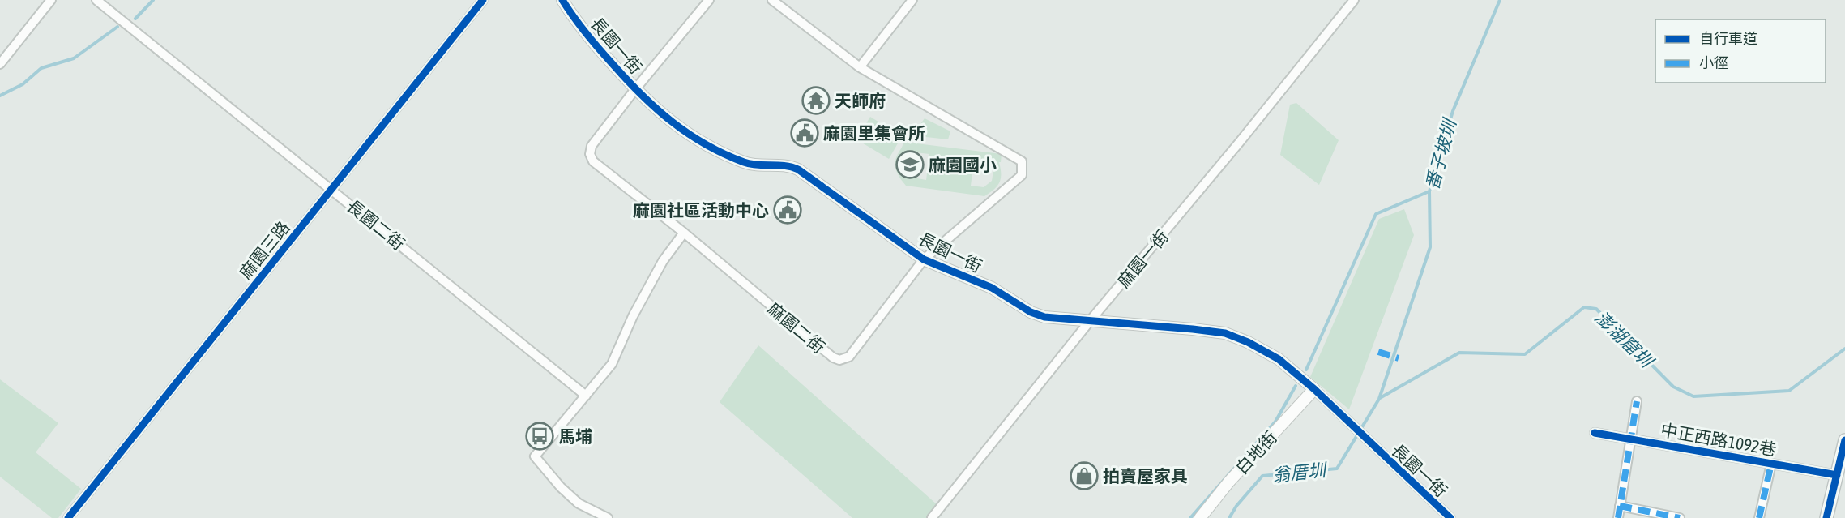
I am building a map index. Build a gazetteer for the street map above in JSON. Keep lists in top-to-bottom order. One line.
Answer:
{"streets":{"street":["長園一街","長園二街","麻園三路","麻園一街","麻園二街","中正西路1092巷","白地街"]},"crossings":[["長園一街","麻園一街"],["長園一街","麻園二街"],["長園一街","白地街"],["長園二街","麻園三路"]],"water":["番子坡圳","澎湖窟圳","翁厝圳"],"places":{"temple":["天師府"],"public building":["麻園里集會所","麻園社區活動中心"],"school or university":["麻園國小"],"bus stop":["馬埔"],"shop":["拍賣屋家具"]},"legend":["自行車道","小徑"]}
